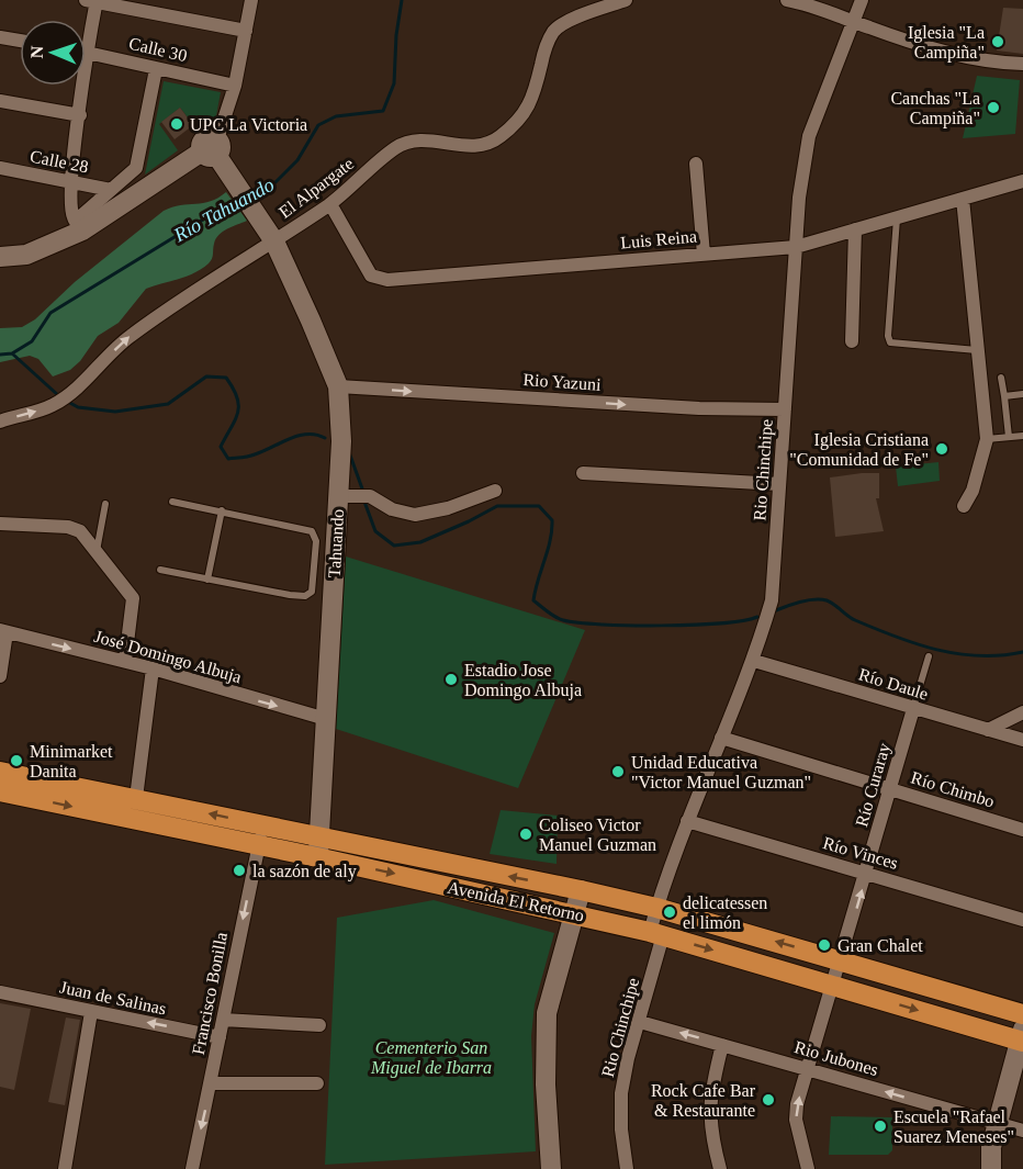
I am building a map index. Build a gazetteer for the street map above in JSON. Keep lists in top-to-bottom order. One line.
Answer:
{"streets":{"main road":["Avenida El Retorno"],"street":["Calle 30","Calle 28","El Alpargate","Luis Reina","Rio Yazuni","Rio Chinchipe","Tahuando","José Domingo Albuja","Río Daule","Río Curaray","Río Chimbo","Río Vinces","Francisco Bonilla","Juan de Salinas","Rio Jubones"]},"crossings":[["El Alpargate","Luis Reina"],["El Alpargate","Tahuando"],["Luis Reina","Rio Chinchipe"],["Rio Yazuni","Rio Chinchipe"],["Rio Yazuni","Tahuando"],["Rio Chinchipe","Río Daule"],["Rio Chinchipe","Río Chimbo"],["Rio Chinchipe","Río Vinces"],["Rio Chinchipe","Avenida El Retorno"],["Rio Chinchipe","Rio Jubones"],["Tahuando","José Domingo Albuja"],["Tahuando","Avenida El Retorno"],["Río Daule","Río Curaray"],["Río Curaray","Río Chimbo"],["Río Curaray","Río Vinces"],["Río Curaray","Avenida El Retorno"],["Río Curaray","Rio Jubones"],["Avenida El Retorno","Francisco Bonilla"],["Francisco Bonilla","Juan de Salinas"]],"one_way":["José Domingo Albuja","Río Curaray","Francisco Bonilla","Juan de Salinas","Rio Jubones"],"water":["Río Tahuando"],"parks":["Cementerio San Miguel de Ibarra"],"places":["Iglesia \"La Campiña\"","Canchas \"La Campiña\"","UPC La Victoria","Iglesia Cristiana \"Comunidad de Fe\"","Estadio Jose Domingo Albuja","Minimarket Danita","Unidad Educativa \"Victor Manuel Guzman\"","Coliseo Victor Manuel Guzman","la sazón de aly","delicatessen el limón","Gran Chalet","Rock Cafe Bar & Restaurante","Escuela \"Rafael Suarez Meneses\""],"north":"left"}
